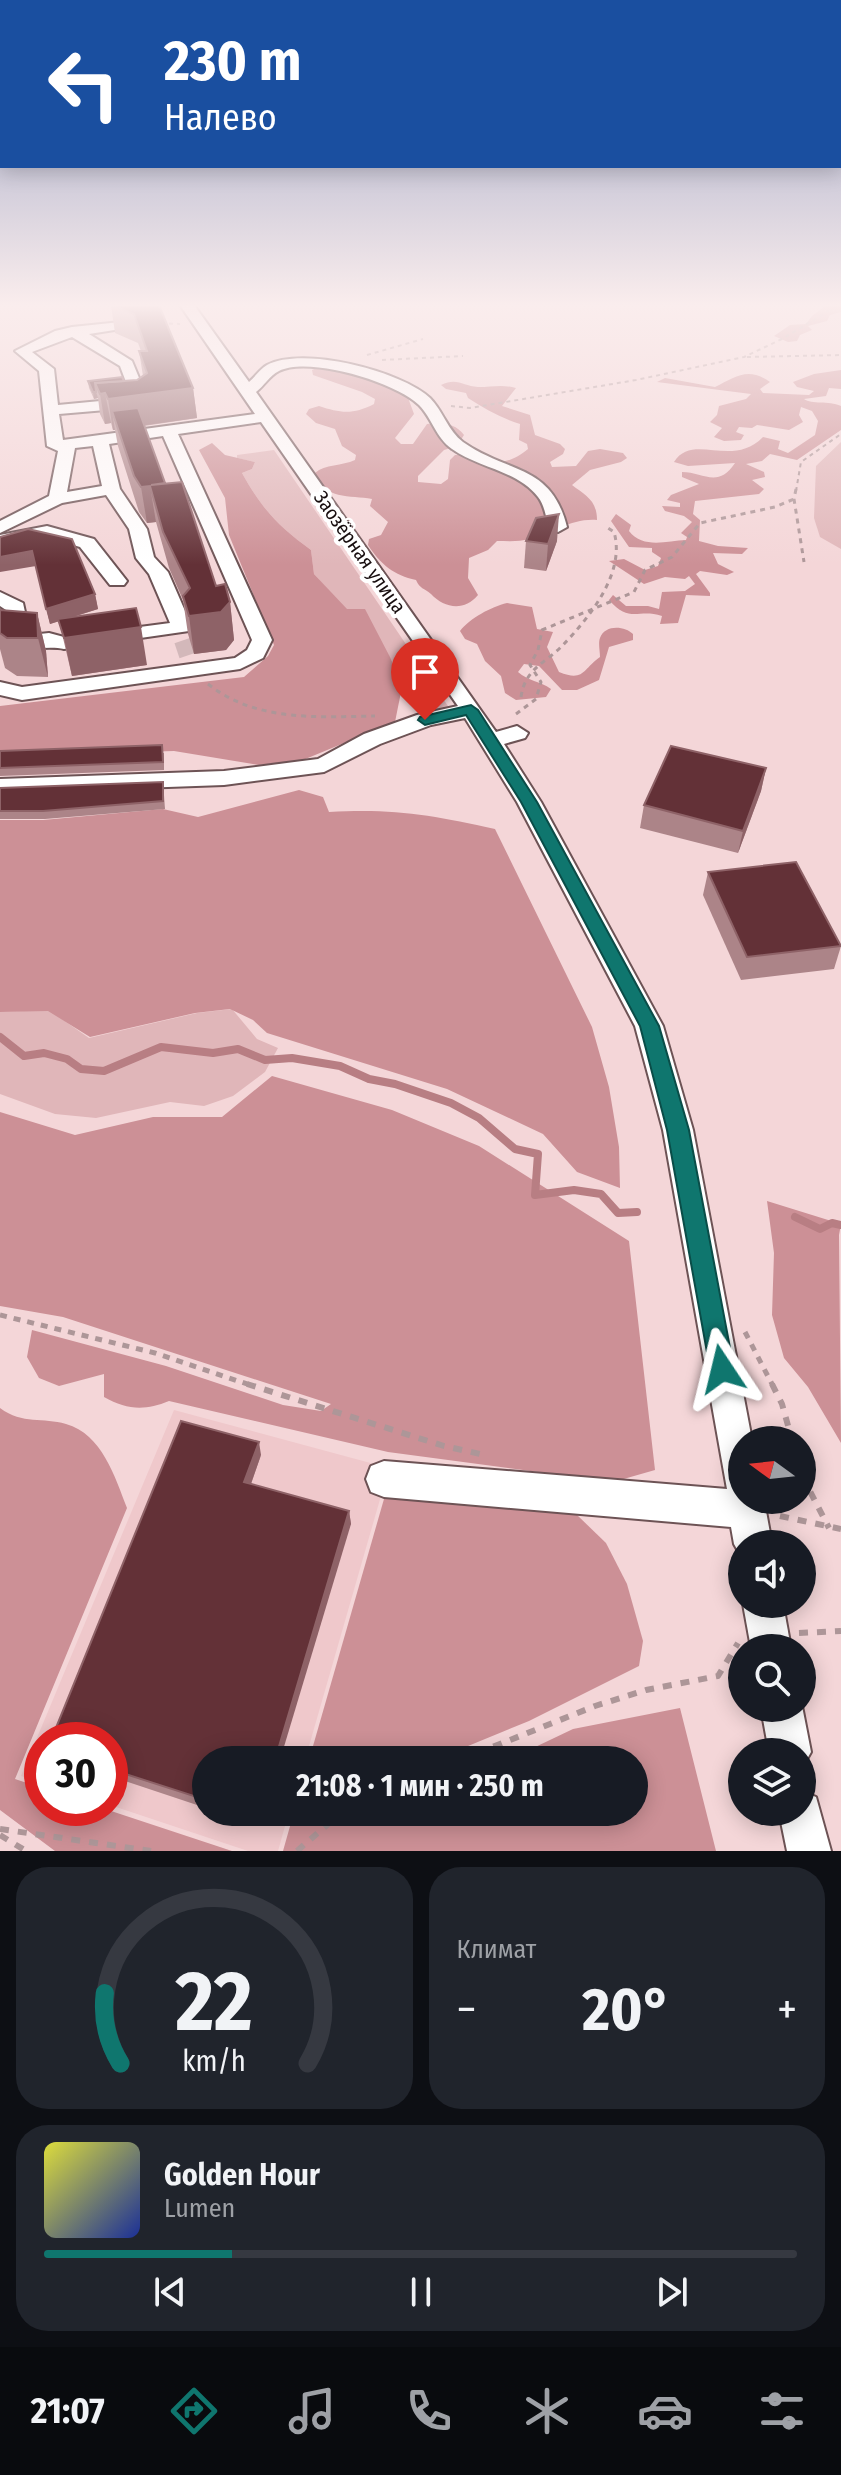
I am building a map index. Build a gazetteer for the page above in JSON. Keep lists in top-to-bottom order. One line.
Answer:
{"streets":{"street":["Заозёрная улица"]},"north":"left","page":{"turn":["230 m","Налево"],"limit":"30","trip":"21:08 · 1 мин · 250 m","tile":"Климат","heat":["−","20°","+"],"song":["Golden Hour","Lumen"],"tabs":"21:07","gauge":["22","km/h"]}}
